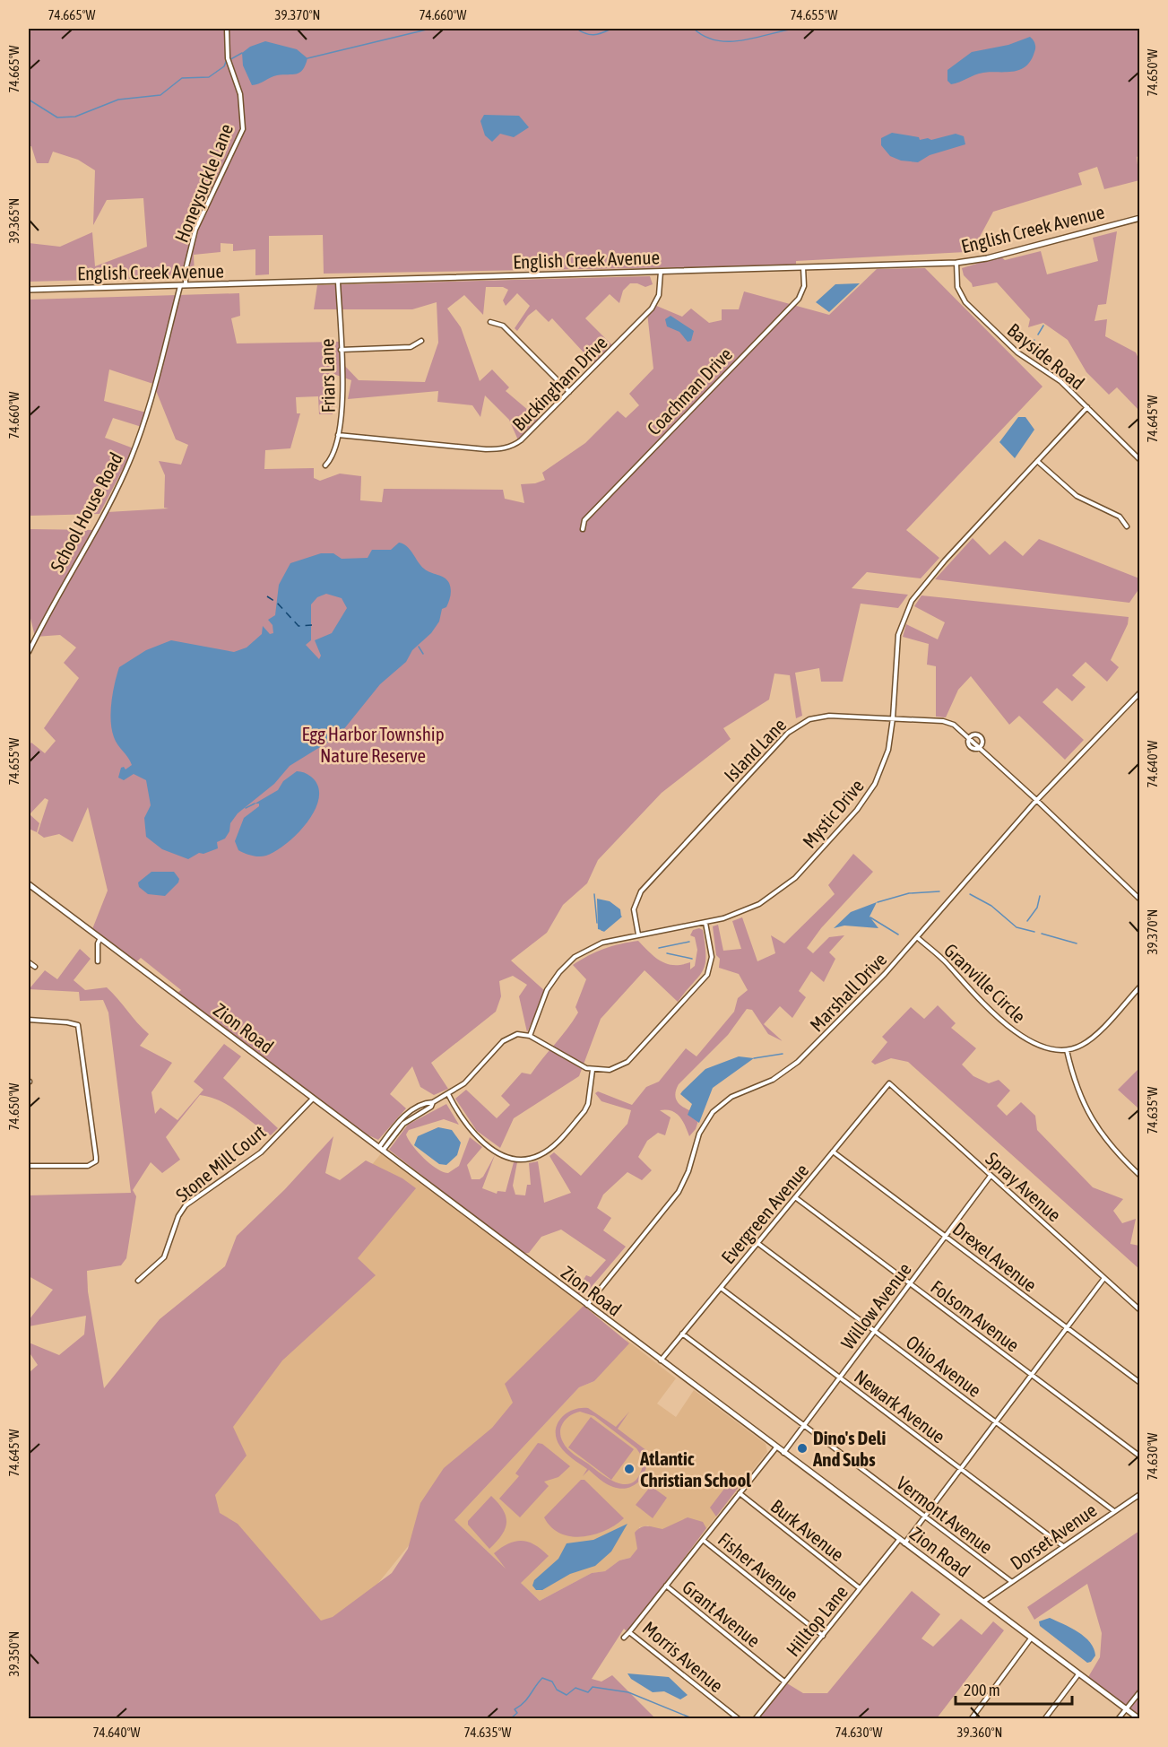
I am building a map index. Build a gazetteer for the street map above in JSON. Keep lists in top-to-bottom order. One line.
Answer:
{"streets":{"street":["Honeysuckle Lane","English Creek Avenue","Bayside Road","Friars Lane","Buckingham Drive","Coachman Drive","School House Road","Island Lane","Mystic Drive","Granville Circle","Marshall Drive","Zion Road","Stone Mill Court","Spray Avenue","Evergreen Avenue","Drexel Avenue","Willow Avenue","Folsom Avenue","Ohio Avenue","Newark Avenue","Vermont Avenue","Burk Avenue","Dorset Avenue","Fisher Avenue","Grant Avenue","Hilltop Lane","Morris Avenue"]},"crossings":[["Honeysuckle Lane","English Creek Avenue"],["Honeysuckle Lane","School House Road"],["English Creek Avenue","Bayside Road"],["English Creek Avenue","Friars Lane"],["English Creek Avenue","Buckingham Drive"],["English Creek Avenue","Coachman Drive"],["English Creek Avenue","School House Road"],["Bayside Road","Mystic Drive"],["Friars Lane","Buckingham Drive"],["Island Lane","Mystic Drive"],["Island Lane","Marshall Drive"],["Granville Circle","Marshall Drive"],["Marshall Drive","Zion Road"],["Zion Road","Stone Mill Court"],["Zion Road","Evergreen Avenue"],["Zion Road","Willow Avenue"],["Zion Road","Dorset Avenue"],["Zion Road","Hilltop Lane"],["Zion Road","Morris Avenue"],["Spray Avenue","Evergreen Avenue"],["Spray Avenue","Willow Avenue"],["Evergreen Avenue","Drexel Avenue"],["Evergreen Avenue","Folsom Avenue"],["Evergreen Avenue","Ohio Avenue"],["Evergreen Avenue","Newark Avenue"],["Evergreen Avenue","Vermont Avenue"],["Drexel Avenue","Willow Avenue"],["Willow Avenue","Folsom Avenue"],["Willow Avenue","Ohio Avenue"],["Willow Avenue","Newark Avenue"],["Willow Avenue","Vermont Avenue"],["Ohio Avenue","Dorset Avenue"],["Newark Avenue","Dorset Avenue"],["Vermont Avenue","Dorset Avenue"],["Burk Avenue","Hilltop Lane"],["Burk Avenue","Morris Avenue"],["Fisher Avenue","Hilltop Lane"],["Fisher Avenue","Morris Avenue"],["Grant Avenue","Hilltop Lane"],["Grant Avenue","Morris Avenue"]],"parks":["Egg Harbor Township Nature Reserve"],"places":["Dino's Deli And Subs","Atlantic Christian School"],"scale_bar":"200 m","coordinates":["74.665°W","39.370°N","74.660°W","74.655°W","74.650°W","39.365°N","74.645°W","74.640°W","74.635°W","74.630°W","39.350°N","39.360°N"]}
